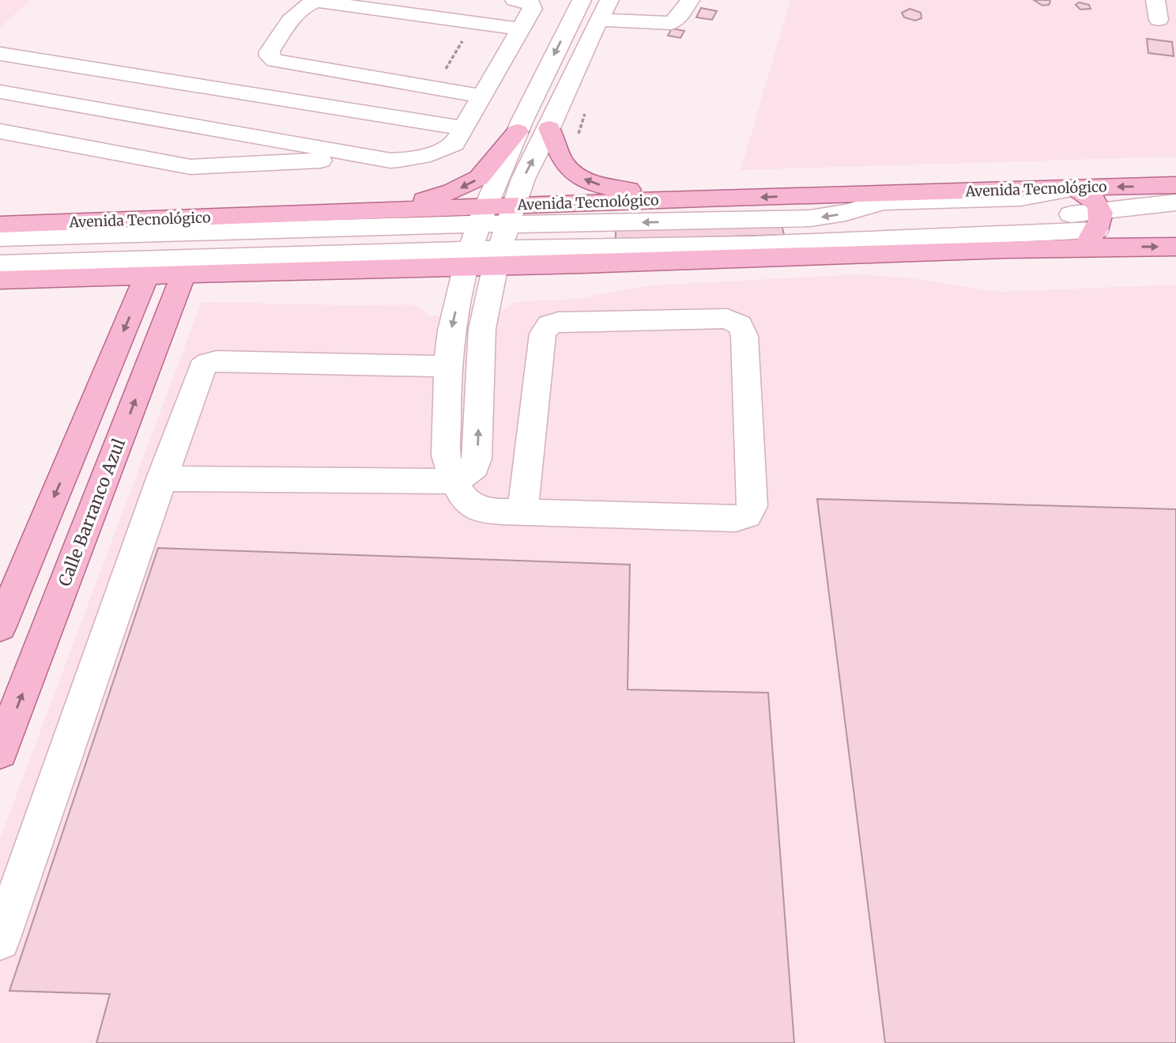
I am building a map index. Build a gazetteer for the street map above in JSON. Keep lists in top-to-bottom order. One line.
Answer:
{"streets":{"main road":["Avenida Tecnológico","Calle Barranco Azul"]}}
